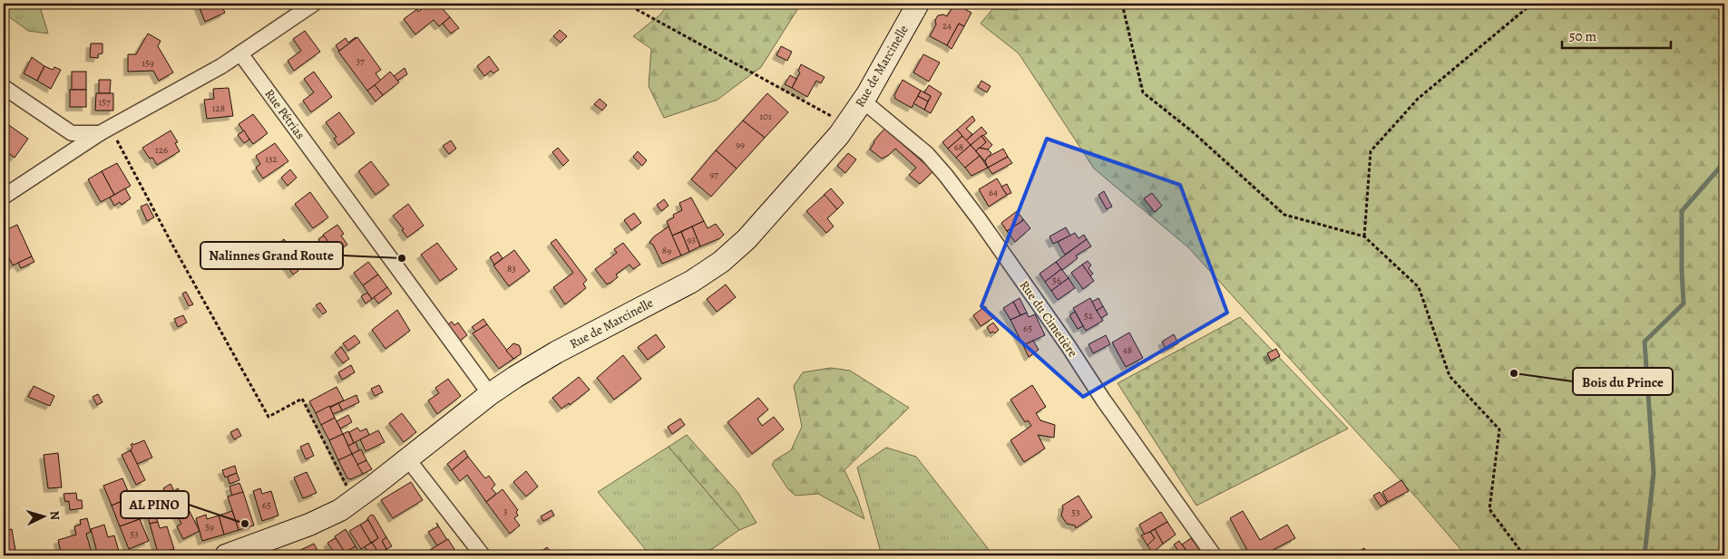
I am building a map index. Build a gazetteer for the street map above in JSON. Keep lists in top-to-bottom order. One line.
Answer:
{"streets":{"street":["Rue de Marcinelle","Rue Pétrias","Rue du Cimetière"]},"crossings":[["Rue de Marcinelle","Rue Pétrias"],["Rue de Marcinelle","Rue du Cimetière"]],"places":["Nalinnes Grand Route","Bois du Prince","AL PINO"],"house_numbers":["24","37","159","157","128","101","99","68","126","132","97","64","93","89","83","56","52","65","48","65","3","53","59","53"],"scale_bar":"50 m","north":"right"}
